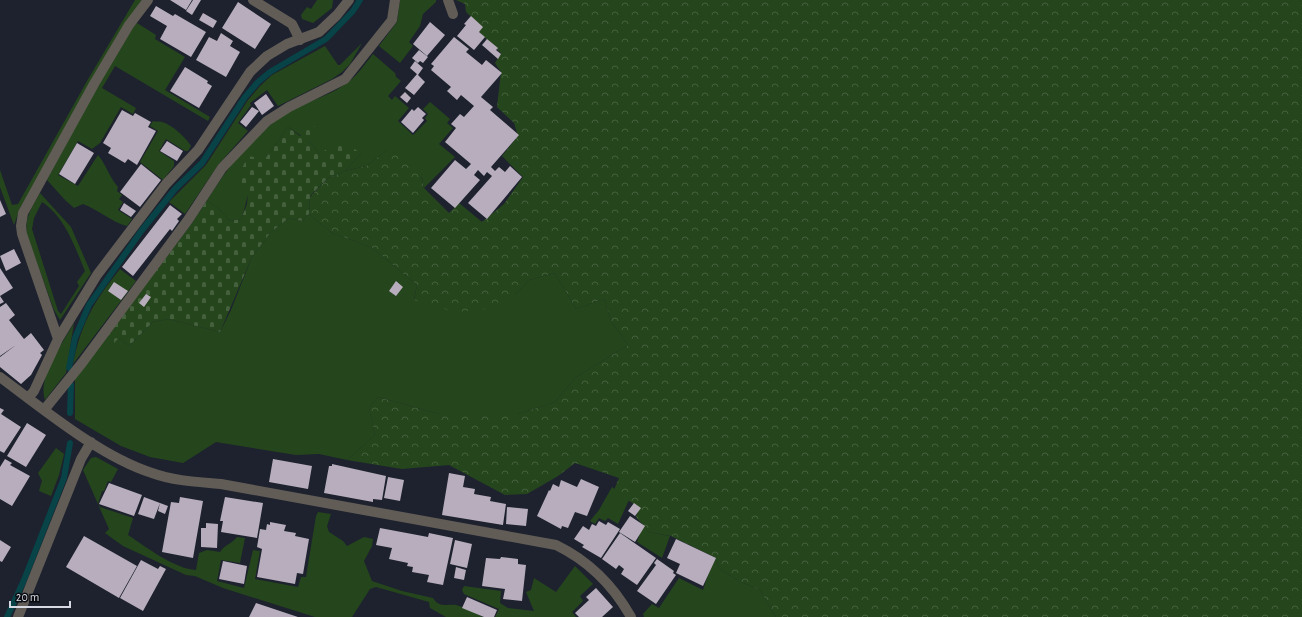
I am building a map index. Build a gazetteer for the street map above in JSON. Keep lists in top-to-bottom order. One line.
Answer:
{"scale_bar":"20 m"}
